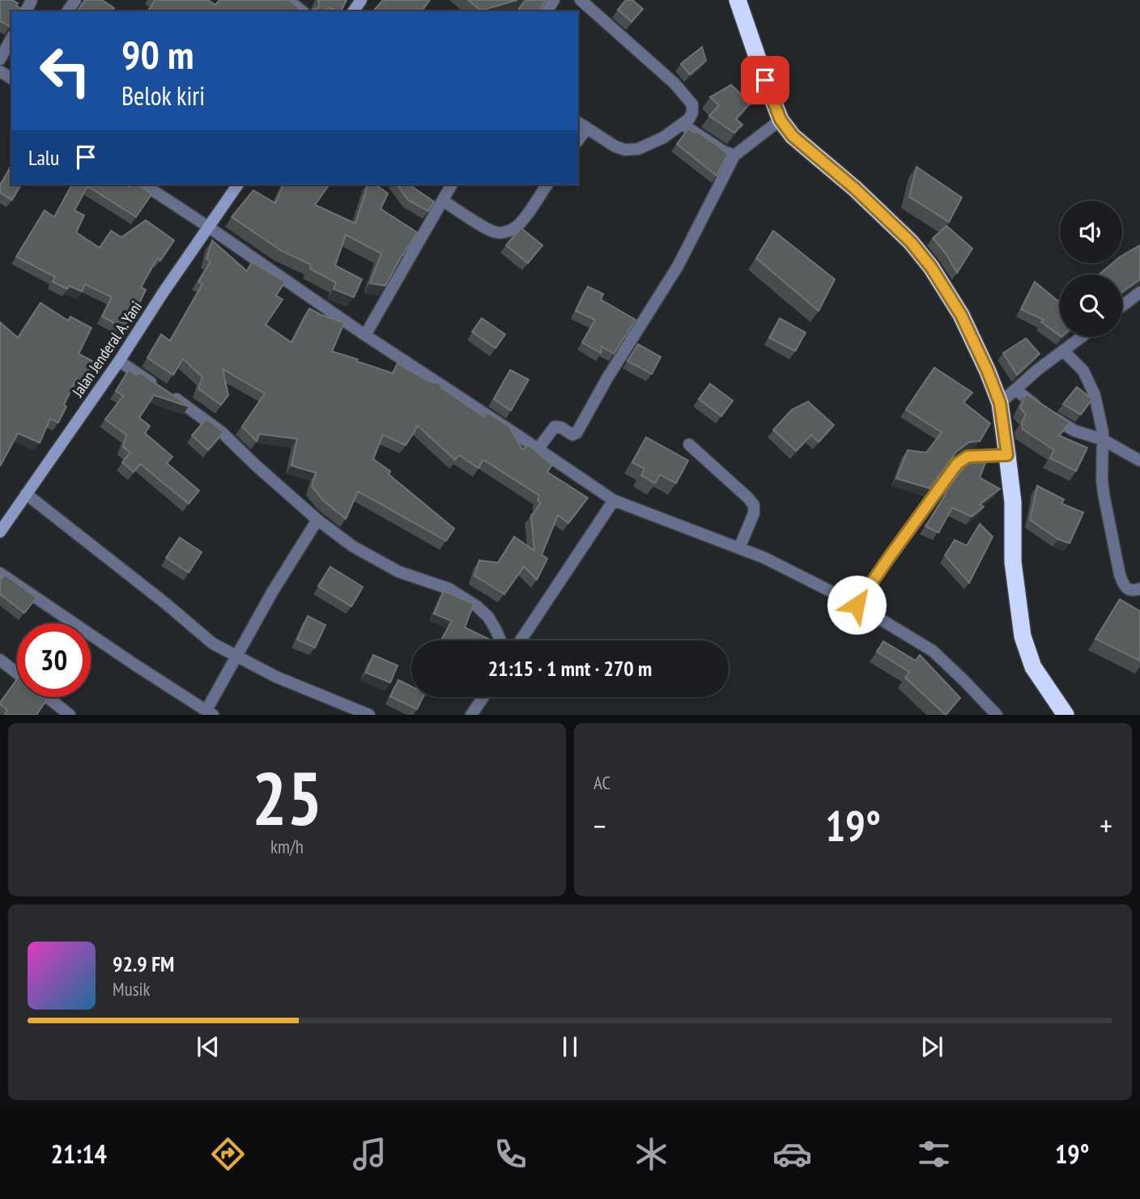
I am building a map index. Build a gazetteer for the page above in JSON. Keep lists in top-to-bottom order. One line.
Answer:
{"streets":{"main road":["Jalan Jenderal A. Yani"]},"page":{"turn":["90 m","Belok kiri"],"then":"Lalu","limit":"30","trip":"21:15 · 1 mnt · 270 m","tile":[["25","km/h"],"AC"],"heat":["−","19°","+"],"song":["92.9 FM","Musik"],"tabs":["21:14","19°"]}}
